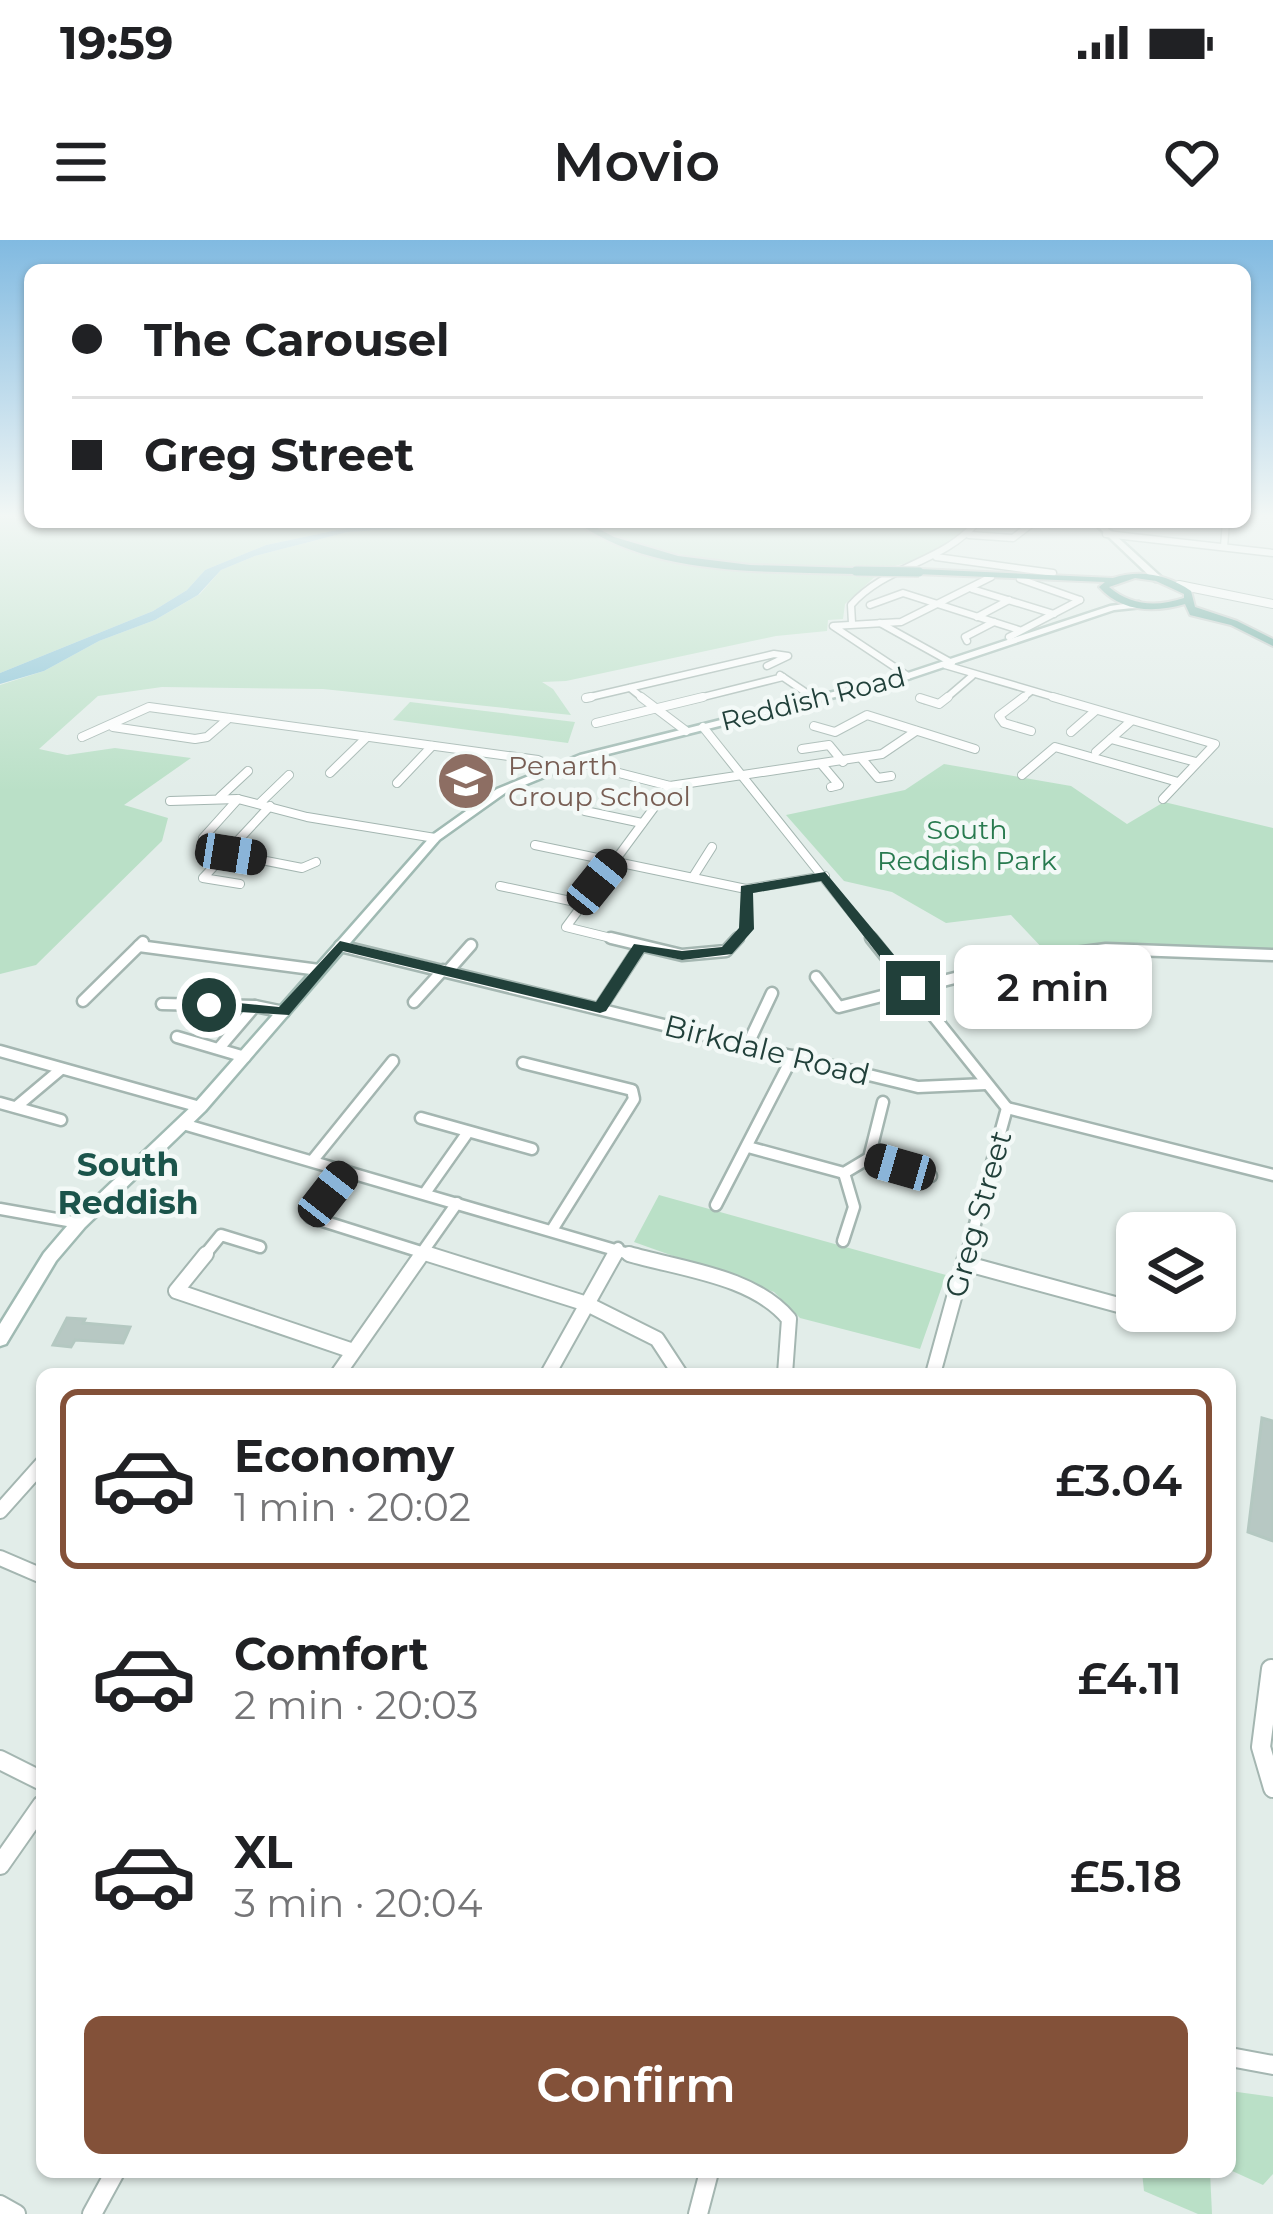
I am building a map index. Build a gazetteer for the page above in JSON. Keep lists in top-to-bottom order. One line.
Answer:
{"streets":{"main road":["Reddish Road"],"street":["Birkdale Road","Greg Street"]},"crossings":[["Reddish Road","Birkdale Road"],["Reddish Road","Greg Street"],["Birkdale Road","Greg Street"]],"districts":["South Reddish"],"parks":["South Reddish Park"],"places":{"school or university":["Penarth Group School"]},"page":{"status":"19:59","header":"Movio","banner":["The Carousel","Greg Street"],"bubble":"2 min","list":[{"name":"Economy","note":"1 min · 20:02","value":"£3.04"},{"name":"Comfort","note":"2 min · 20:03","value":"£4.11"},{"name":"XL","note":"3 min · 20:04","value":"£5.18"}],"buttons":"Confirm"}}
